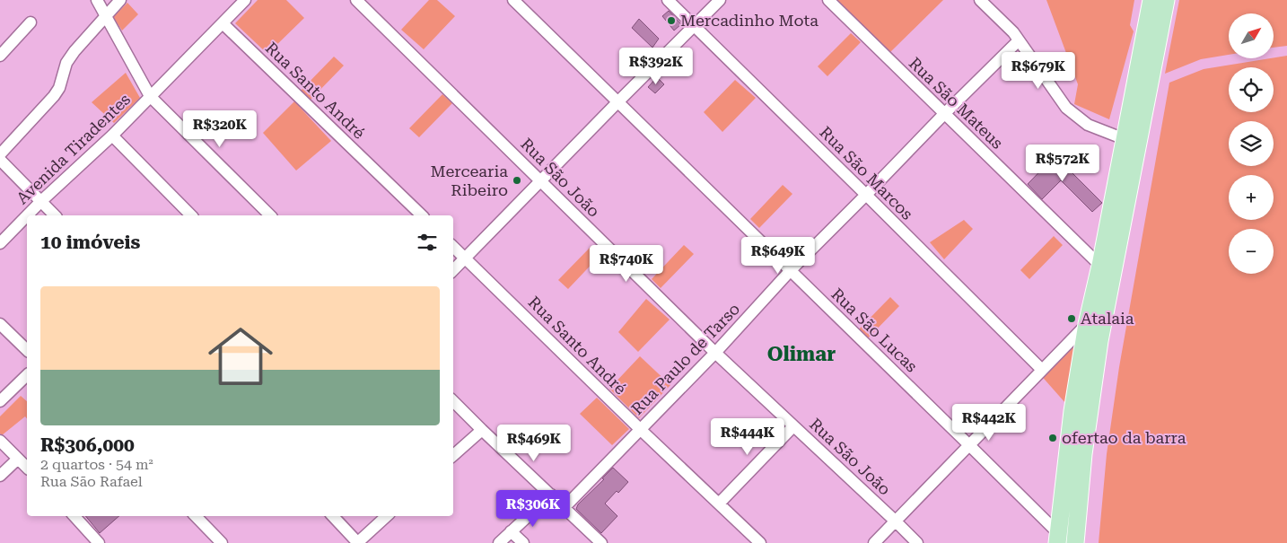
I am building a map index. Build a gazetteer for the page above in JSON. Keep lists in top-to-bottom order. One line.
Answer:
{"streets":{"street":["Rua Santo André","Rua São Mateus","Avenida Tiradentes","Rua São Marcos","Rua São João","Rua São Lucas","Rua Paulo de Tarso"]},"crossings":[["Rua Santo André","Avenida Tiradentes"],["Rua Santo André","Rua Paulo de Tarso"],["Rua São Mateus","Rua Paulo de Tarso"],["Rua São Marcos","Rua Paulo de Tarso"],["Rua São João","Rua Paulo de Tarso"],["Rua São Lucas","Rua Paulo de Tarso"]],"districts":["Olimar"],"places":["Mercadinho Mota","Mercearia Ribeiro","Atalaia","ofertao da barra"],"north":"top right","page":{"map_buttons":["+","−"],"price":["R$392K","R$679K","R$320K","R$572K","R$649K","R$740K","R$442K","R$444K","R$469K","R$306K"],"heading":"10 imóveis","list":[{"name":"R$306,000","note":"2 quartos · 54 m² · Rua São Rafael"}]}}
